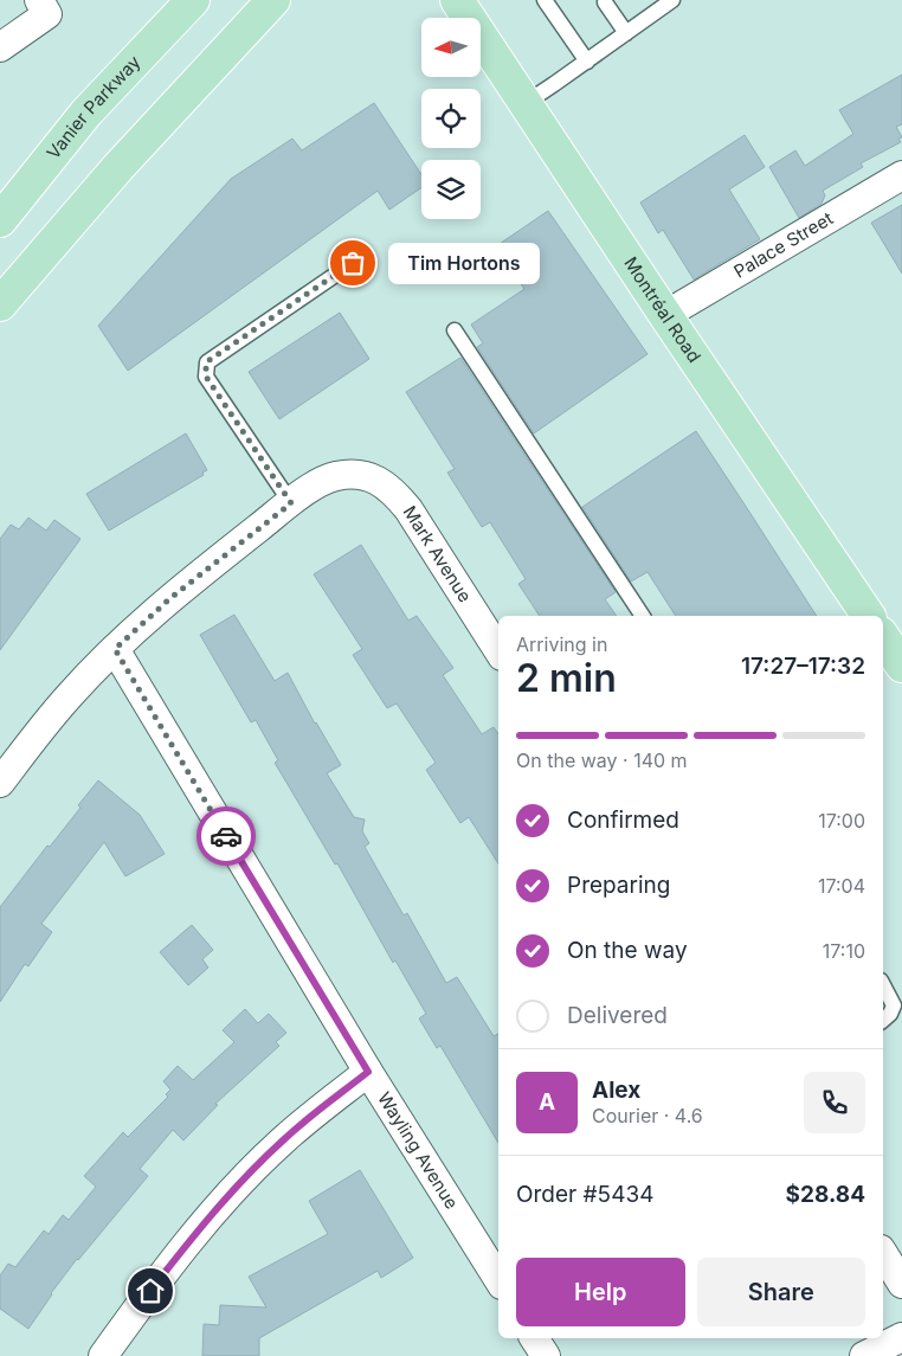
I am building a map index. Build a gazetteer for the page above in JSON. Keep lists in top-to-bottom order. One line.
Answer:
{"streets":{"main road":["Vanier Parkway","Montréal Road"],"street":["Palace Street","Mark Avenue","Wayling Avenue"]},"crossings":[["Palace Street","Montréal Road"]],"places":["Tim Hortons"],"north":"left","page":{"bubble":"Tim Hortons","heading":["2 min","Arriving in","17:27–17:32"],"panel":["Alex","Courier · 4.6","Order #5434","$28.84"],"bar":"On the way · 140 m","list":[["Confirmed","17:00"],["Preparing","17:04"],["On the way","17:10"],"Delivered"],"round":"A","buttons":["Help","Share"]}}
